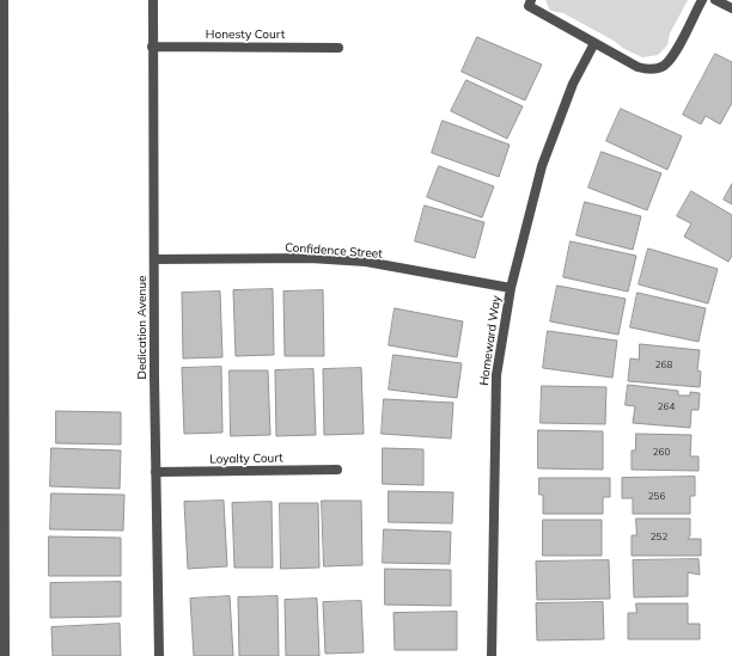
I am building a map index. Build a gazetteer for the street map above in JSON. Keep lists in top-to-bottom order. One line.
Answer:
{"streets":{"street":["Honesty Court","Confidence Street","Dedication Avenue","Homeward Way","Loyalty Court"]},"crossings":[["Honesty Court","Dedication Avenue"],["Confidence Street","Dedication Avenue"],["Confidence Street","Homeward Way"],["Dedication Avenue","Loyalty Court"]],"house_numbers":["268","264","260","256","252"]}
